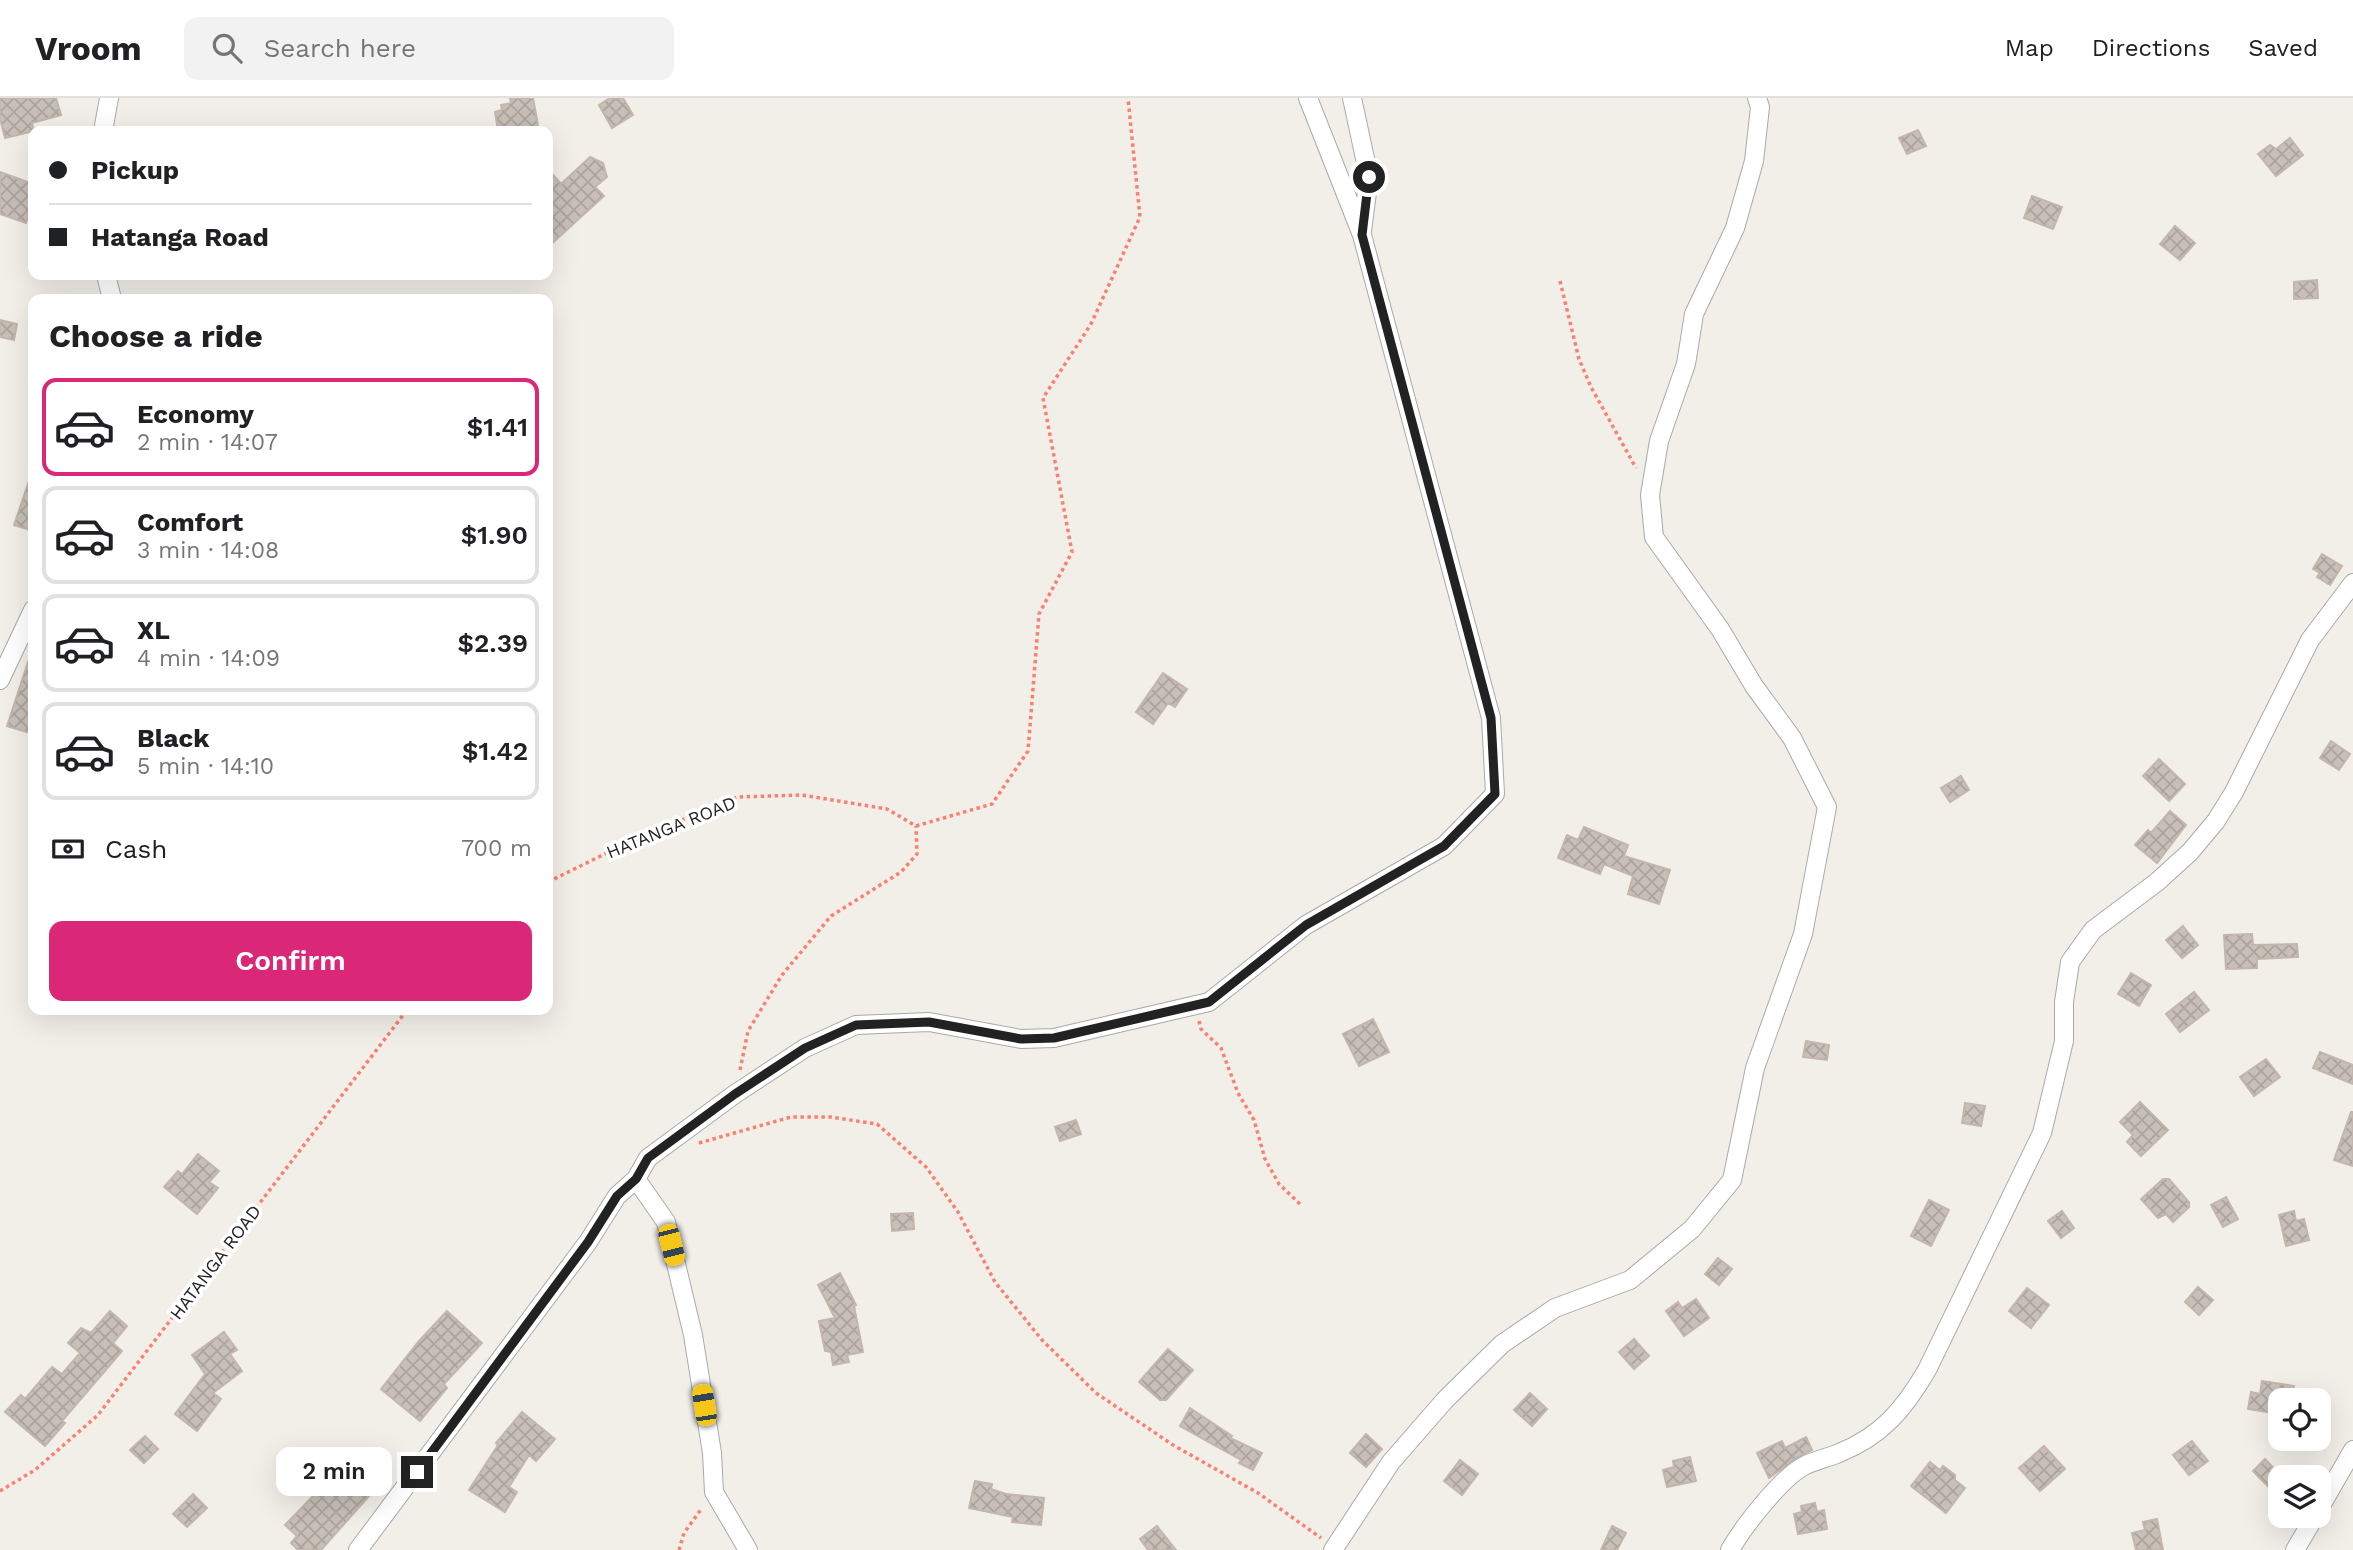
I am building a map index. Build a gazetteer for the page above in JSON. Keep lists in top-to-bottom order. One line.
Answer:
{"streets":{"path":["HATANGA ROAD"]},"page":{"header":"Vroom","search":"Search here","nav":["Map","Directions","Saved"],"banner":["Pickup","Hatanga Road"],"heading":"Choose a ride","list":[{"name":"Economy","note":"2 min · 14:07","value":"$1.41"},{"name":"Comfort","note":"3 min · 14:08","value":"$1.90"},{"name":"XL","note":"4 min · 14:09","value":"$2.39"},{"name":"Black","note":"5 min · 14:10","value":"$1.42"}],"pay":["Cash","700 m"],"buttons":"Confirm","bubble":"2 min"}}
